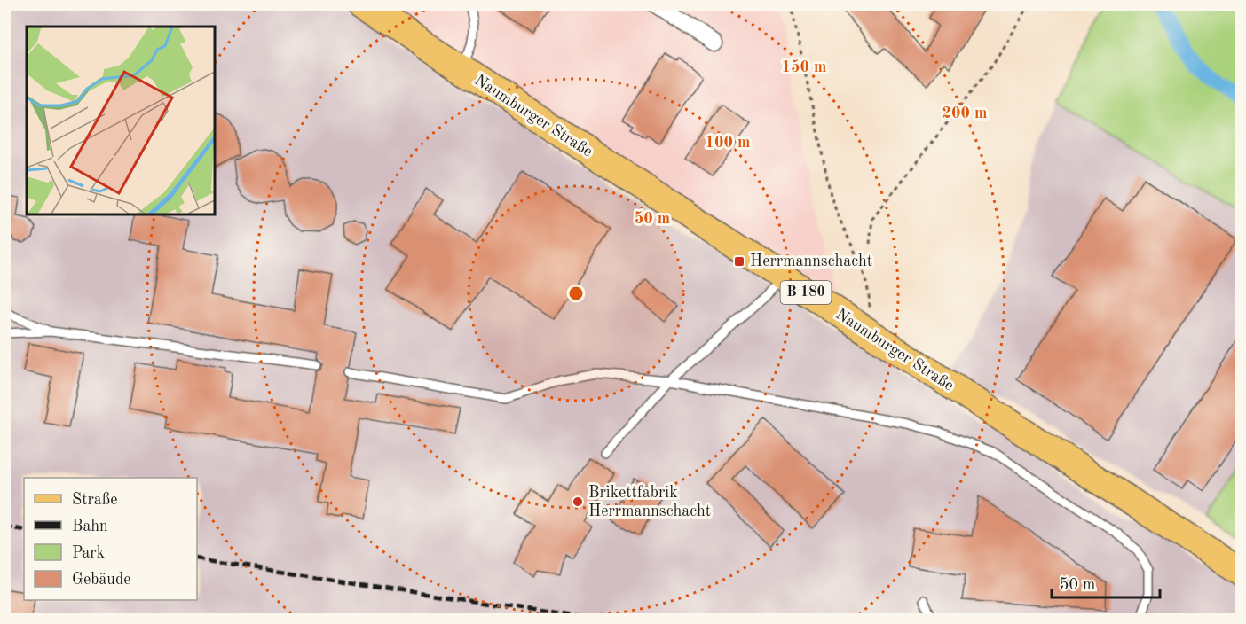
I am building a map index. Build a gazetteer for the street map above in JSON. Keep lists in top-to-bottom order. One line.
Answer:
{"streets":{"main road":["Naumburger Straße","B 180"]},"places":{"transit":["Herrmannschacht"],"other":["Brikettfabrik Herrmannschacht"]},"legend":["Straße","Bahn","Park","Gebäude"],"scale_bar":"50 m","rings":["150 m","200 m","100 m","50 m"]}
